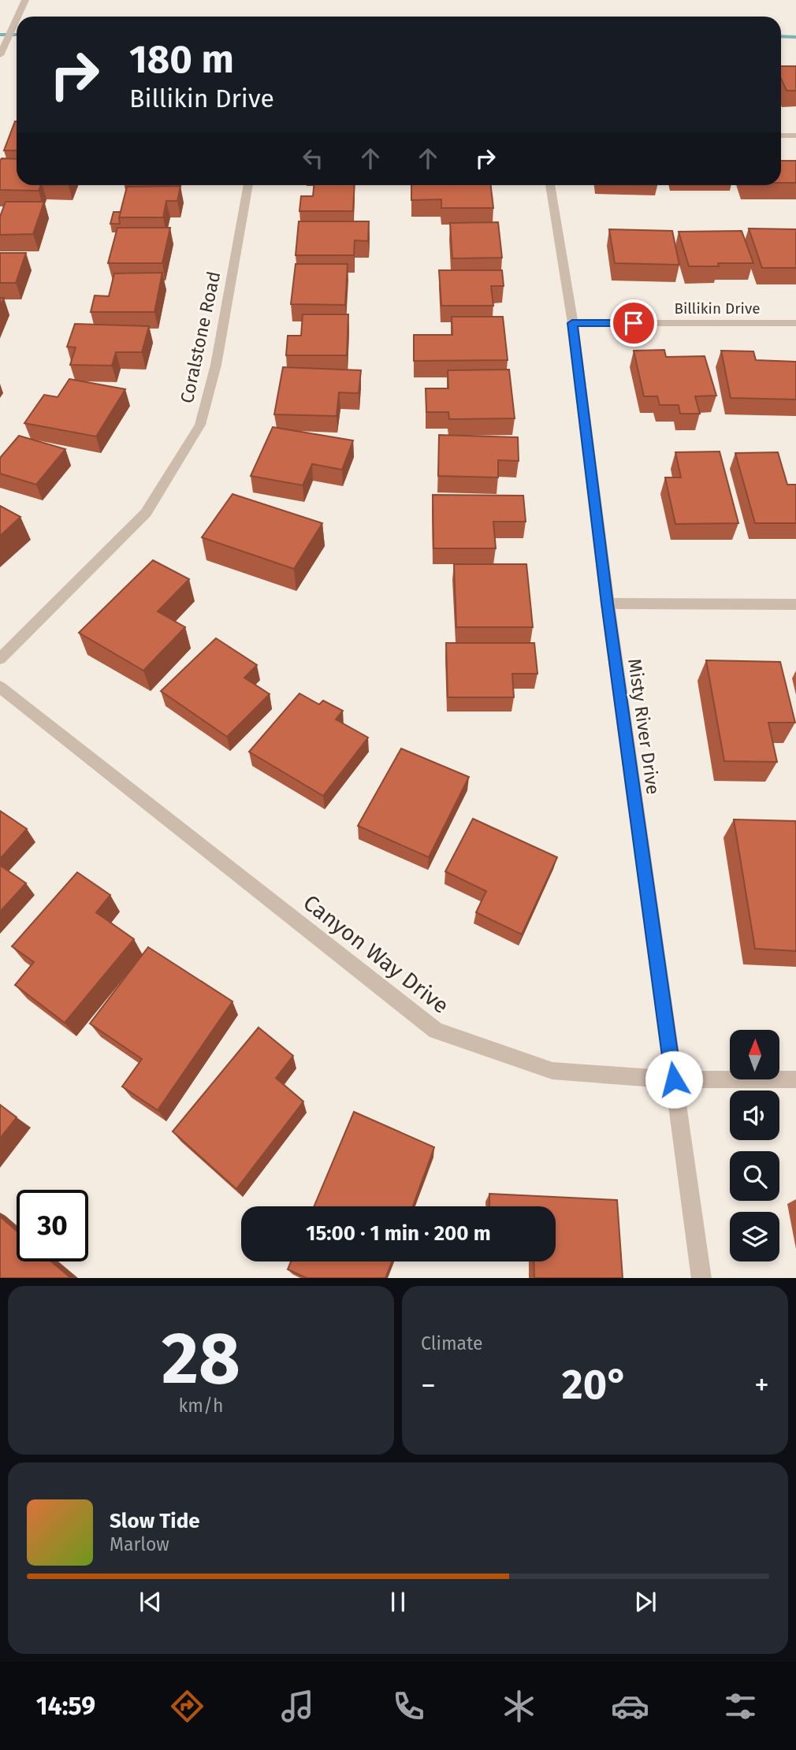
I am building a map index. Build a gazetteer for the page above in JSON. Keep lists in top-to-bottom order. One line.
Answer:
{"streets":{"street":["Billikin Drive","Coralstone Road","Misty River Drive","Canyon Way Drive"]},"crossings":[["Billikin Drive","Misty River Drive"],["Misty River Drive","Canyon Way Drive"]],"north":"top","page":{"turn":["180 m","Billikin Drive"],"limit":"30","trip":"15:00 · 1 min · 200 m","tile":[["28","km/h"],"Climate"],"heat":["−","20°","+"],"song":["Slow Tide","Marlow"],"tabs":"14:59"}}
